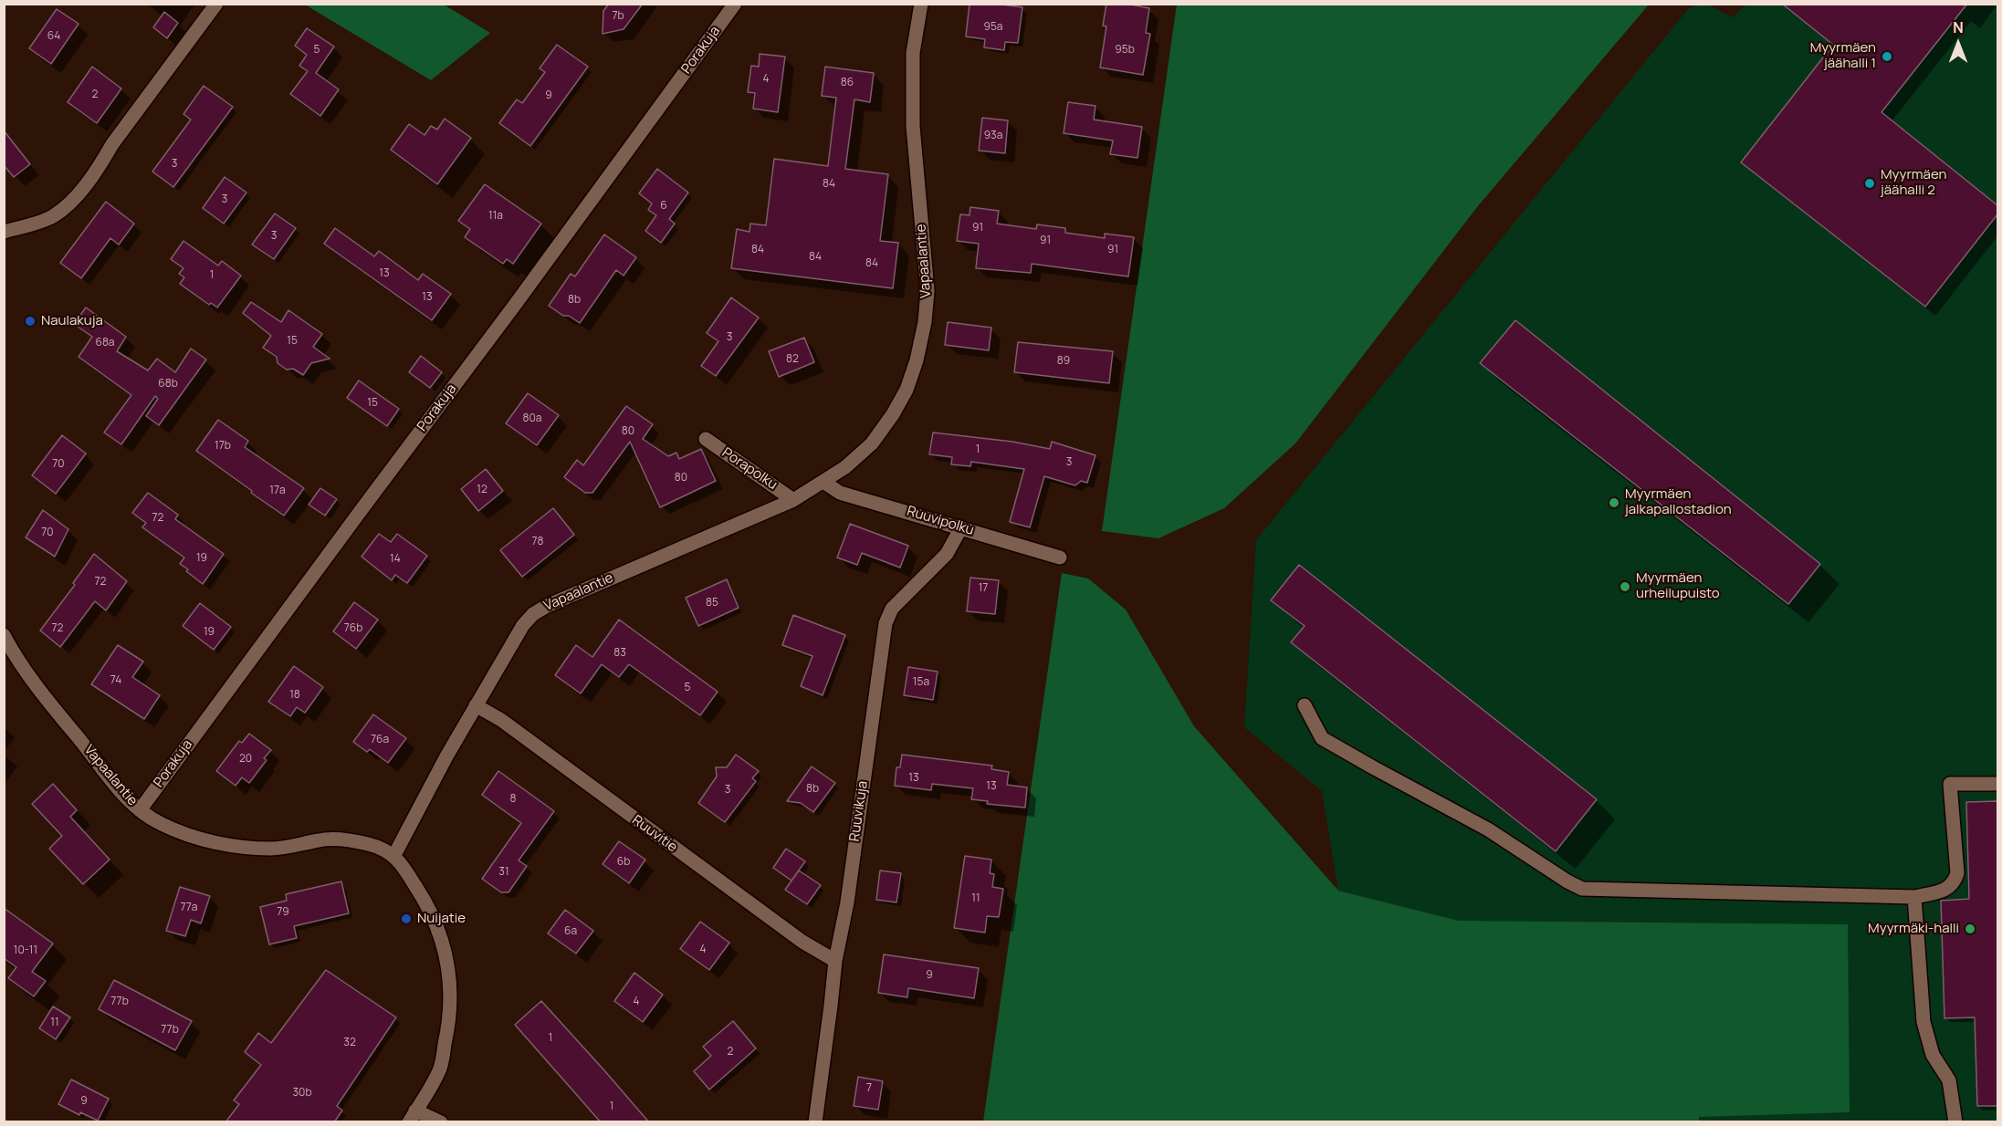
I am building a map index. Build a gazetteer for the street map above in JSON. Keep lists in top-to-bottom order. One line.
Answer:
{"streets":{"street":["Porakuja","Vapaalantie","Porapolku","Ruuvipolku","Ruuvikuja","Ruuvitie"]},"crossings":[["Porakuja","Vapaalantie"],["Vapaalantie","Porapolku"],["Vapaalantie","Ruuvipolku"],["Vapaalantie","Ruuvitie"],["Ruuvipolku","Ruuvikuja"],["Ruuvikuja","Ruuvitie"]],"places":["Myyrmäen jäähalli 1","Myyrmäen jäähalli 2","Naulakuja","Myyrmäen jalkapallostadion","Myyrmäen urheilupuisto","Nuijatie","Myyrmäki-halli"],"house_numbers":["7b","95a","64","5","95b","4","86","2","9","93a","3","84","3","6","11a","91","3","91","84","91","84","84","13","1","13","8b","3","15","68a","82","89","68b","15","80a","80","17b","1","3","70","80","12","17a","72","70","78","19","14","72","17","85","72","76b","19","83","74","15a","5","18","76a","20","13","13","8b","3","8","6b","31","11","77a","79","6a","4","10-11","9","77b","4","11","77b","1","32","2","7","30b","9","1"],"north":"top"}
